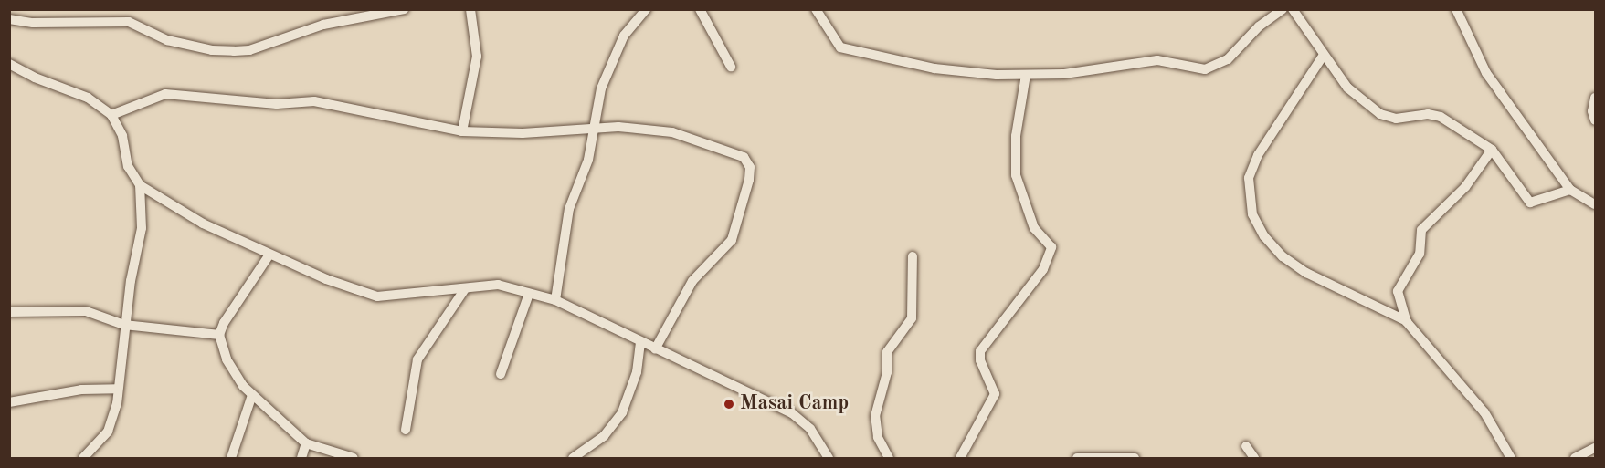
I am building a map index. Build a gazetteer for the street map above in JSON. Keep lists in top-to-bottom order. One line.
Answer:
{"places":["Masai Camp"]}
